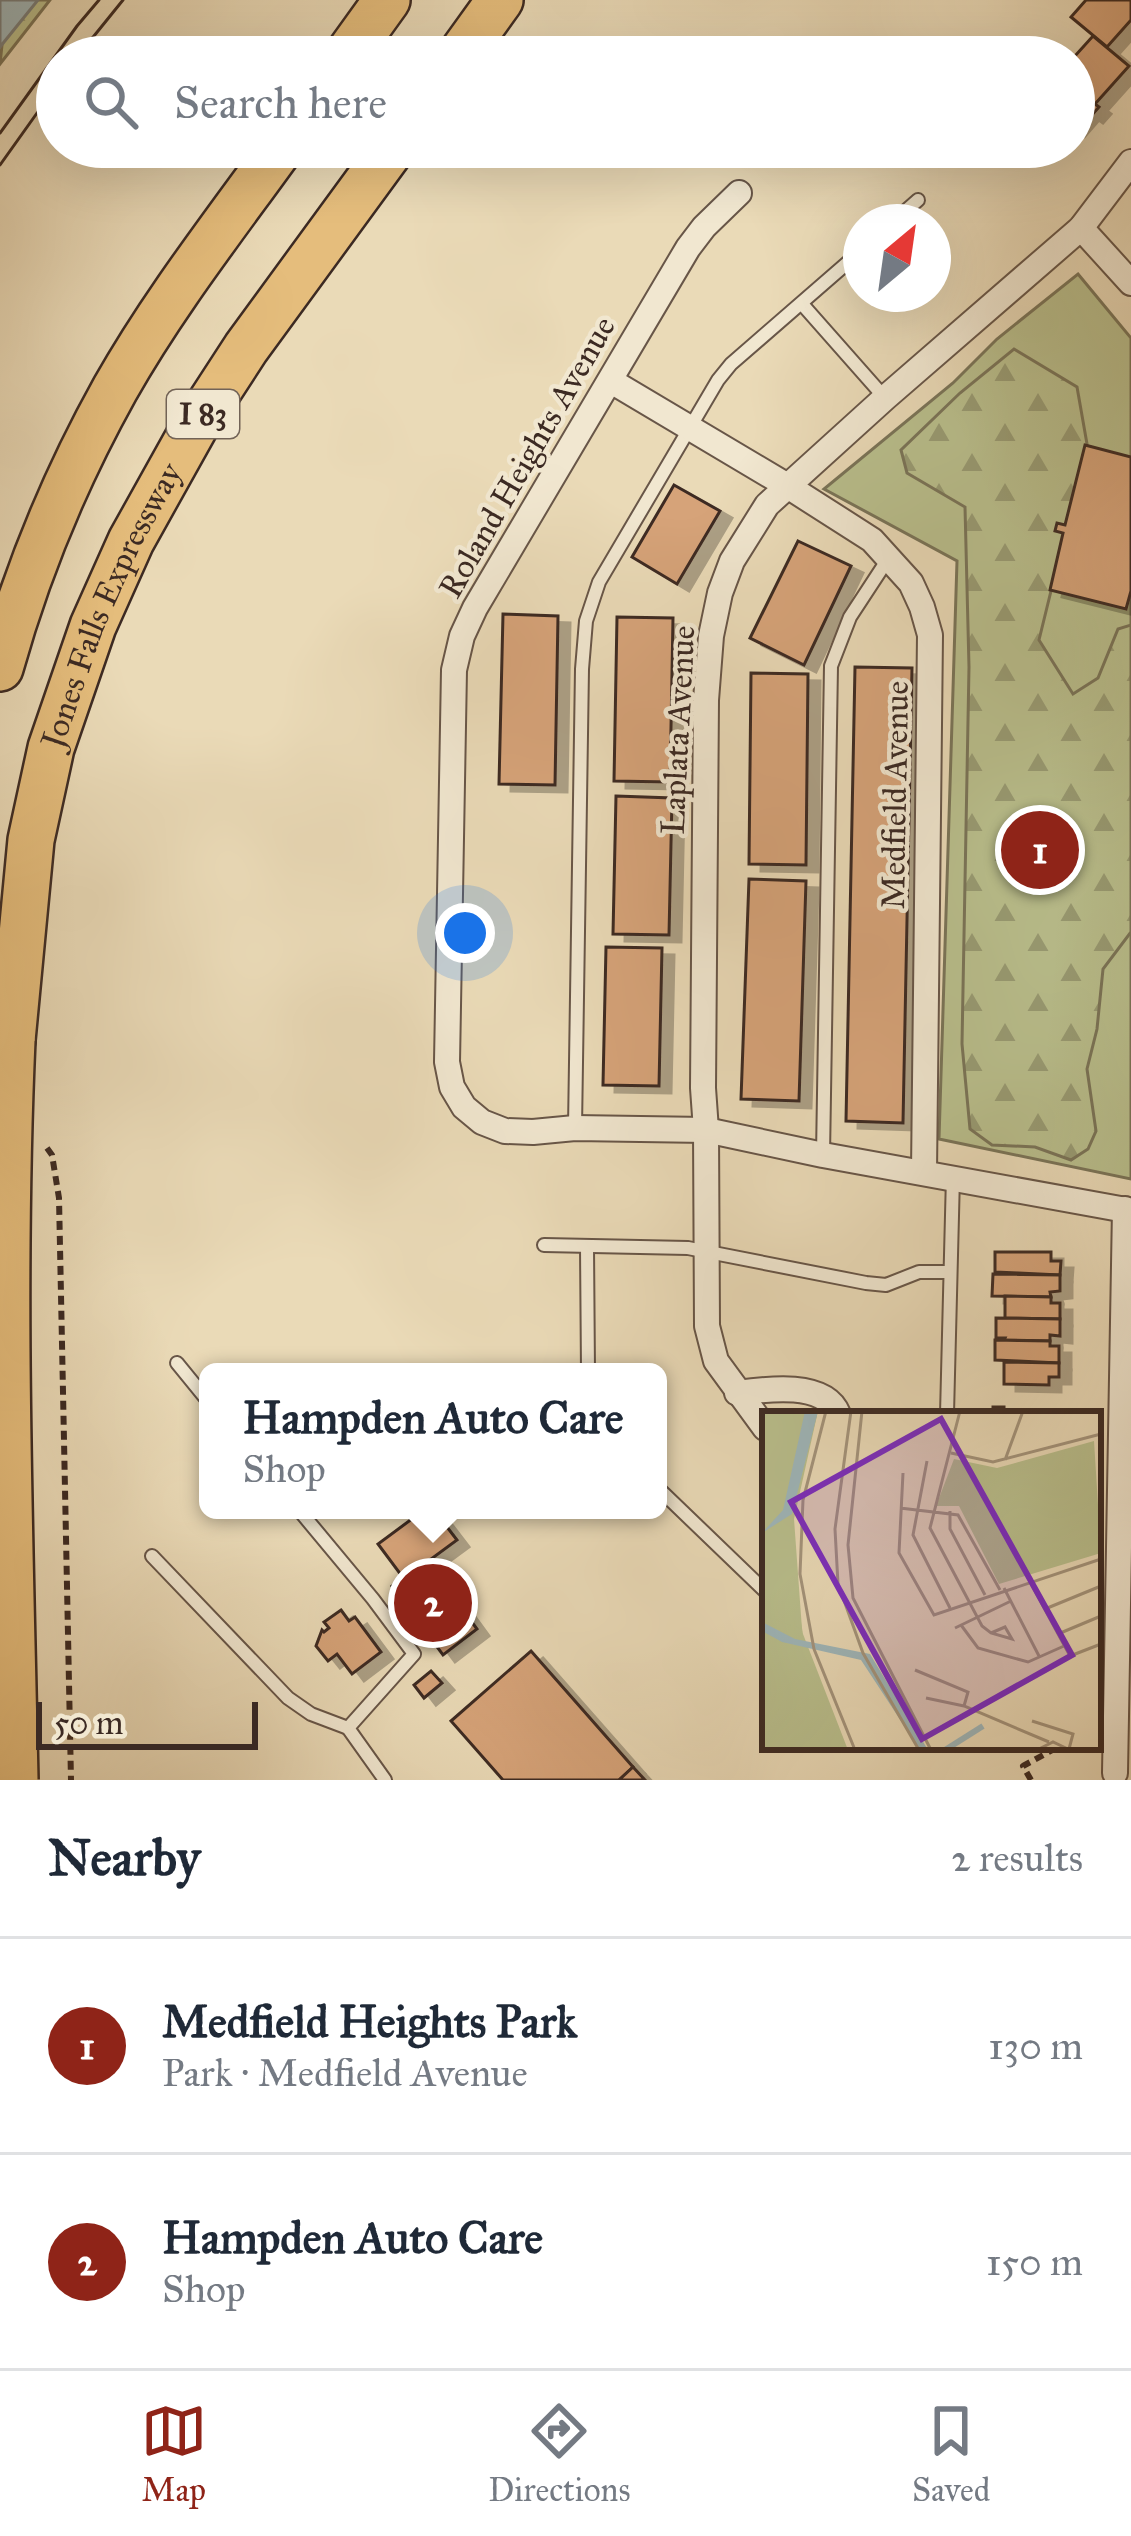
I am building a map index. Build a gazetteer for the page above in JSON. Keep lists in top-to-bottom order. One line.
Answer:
{"streets":{"highway":["I 83","Jones Falls Expressway"],"street":["Roland Heights Avenue","Laplata Avenue","Medfield Avenue"]},"crossings":[["Roland Heights Avenue","Laplata Avenue"],["Roland Heights Avenue","Medfield Avenue"],["Laplata Avenue","Medfield Avenue"]],"scale_bar":"50 m","north":"top right","page":{"search":"Search here","pins":["1","2"],"popup":["Hampden Auto Care","Shop"],"scale":"50 m","heading":["Nearby","2 results"],"list":[{"mark":"1","name":"Medfield Heights Park","note":"Park · Medfield Avenue","value":"130 m"},{"mark":"2","name":"Hampden Auto Care","note":"Shop","value":"150 m"}],"nav":["Map","Directions","Saved"]}}
